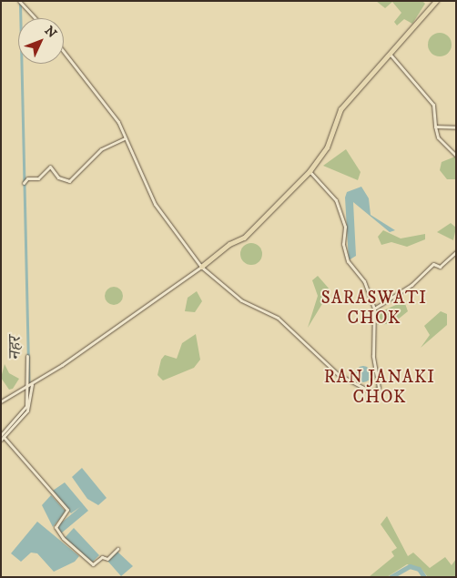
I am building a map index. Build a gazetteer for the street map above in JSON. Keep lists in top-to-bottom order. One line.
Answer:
{"districts":["SARASWATI CHOK","RAN JANAKI CHOK"],"water":["नहर"],"north":"top right"}
